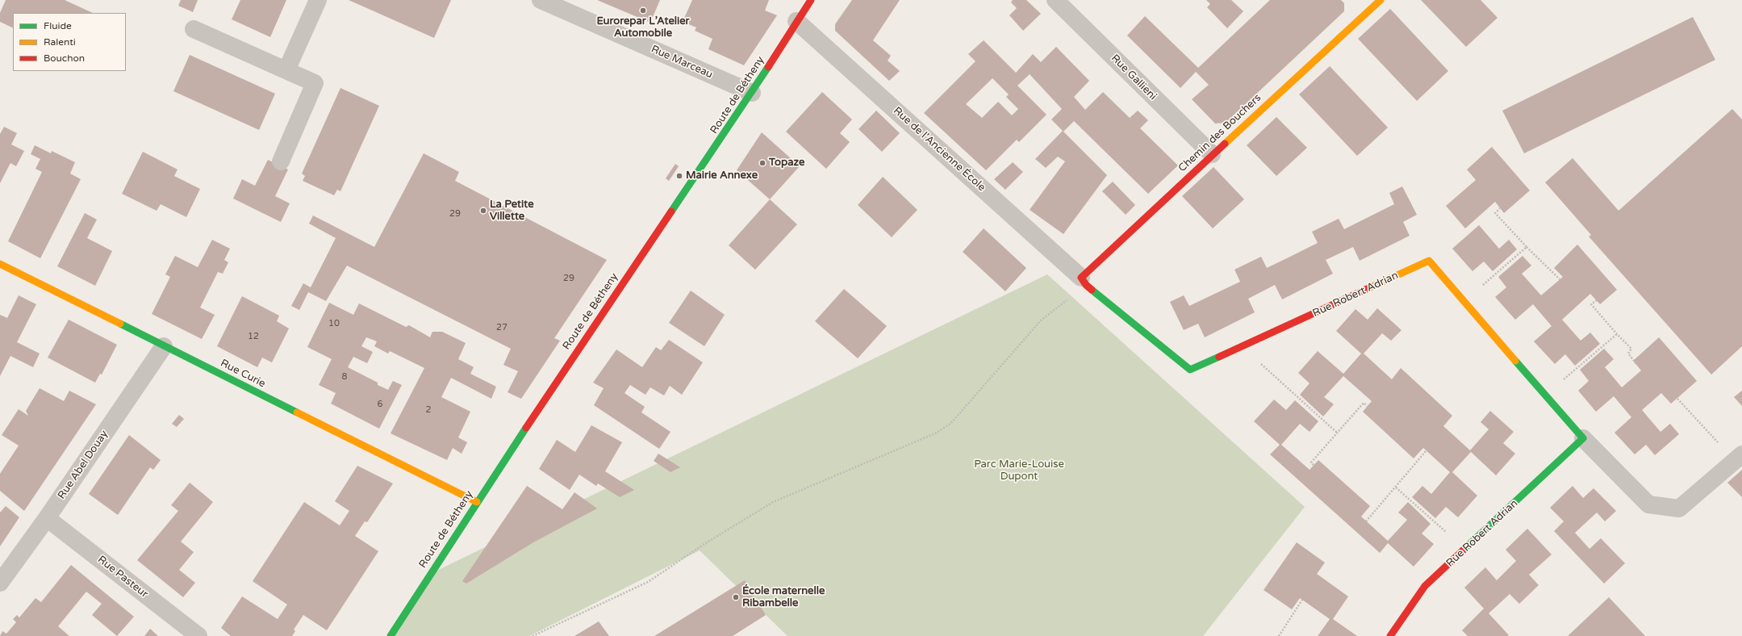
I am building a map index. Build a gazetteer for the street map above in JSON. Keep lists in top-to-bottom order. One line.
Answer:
{"streets":{"street":["Rue Marceau","Rue Gallieni","Route de Bétheny","Chemin des Bouchers","Rue de l'Ancienne École","Rue Robert Adrian","Rue Curie","Rue Abel Douay","Rue Pasteur"]},"crossings":[["Rue Marceau","Route de Bétheny"],["Rue Gallieni","Chemin des Bouchers"],["Route de Bétheny","Rue de l'Ancienne École"],["Route de Bétheny","Rue Curie"],["Chemin des Bouchers","Rue de l'Ancienne École"],["Chemin des Bouchers","Rue Robert Adrian"],["Rue de l'Ancienne École","Rue Robert Adrian"],["Rue Curie","Rue Abel Douay"],["Rue Abel Douay","Rue Pasteur"]],"parks":["Parc Marie-Louise Dupont"],"places":["Eurorepar L’Atelier Automobile","Topaze","Mairie Annexe","La Petite Villette","École maternelle Ribambelle"],"house_numbers":["29","29","10","27","12","8","6","2"],"legend":["Fluide","Ralenti","Bouchon"]}
